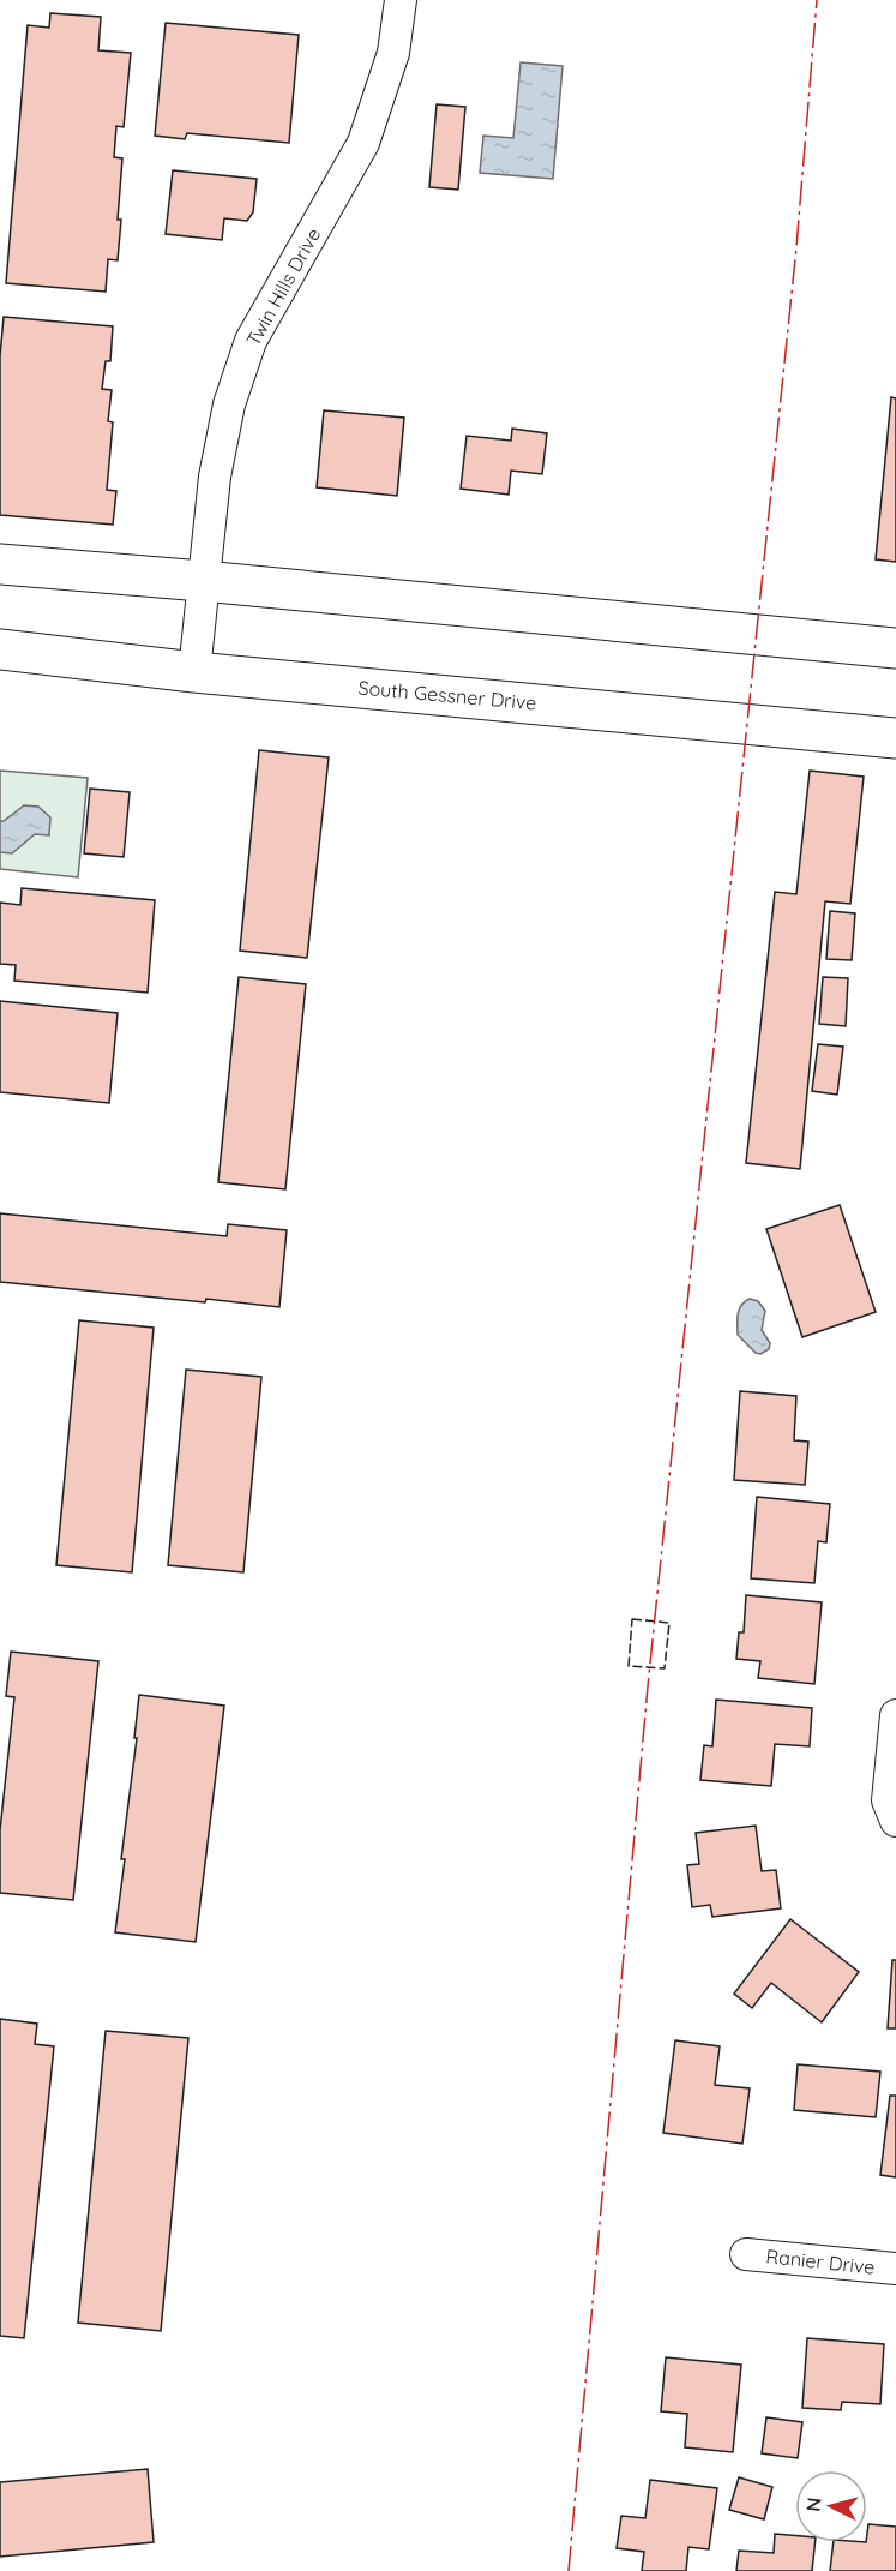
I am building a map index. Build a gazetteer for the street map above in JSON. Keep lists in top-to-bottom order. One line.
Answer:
{"streets":{"main road":["South Gessner Drive"],"street":["Twin Hills Drive","Ranier Drive"]},"crossings":[["Twin Hills Drive","South Gessner Drive"]],"north":"left"}
